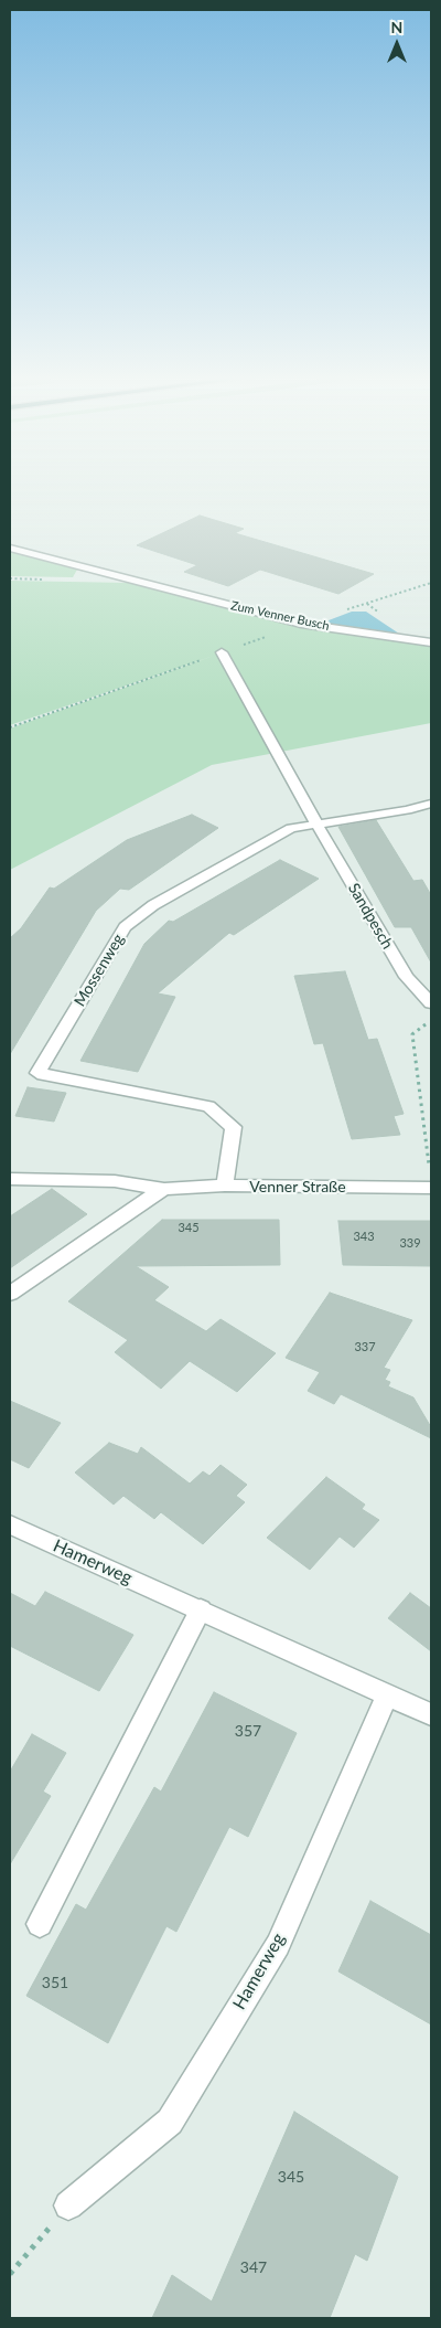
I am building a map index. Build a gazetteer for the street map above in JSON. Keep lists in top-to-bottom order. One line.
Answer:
{"streets":{"street":["Zum Venner Busch","Sandpesch","Mossenweg","Venner Straße","Hamerweg"]},"crossings":[["Sandpesch","Mossenweg"],["Mossenweg","Venner Straße"]],"house_numbers":["345","343","339","337","357","351","345","347"],"north":"top"}
